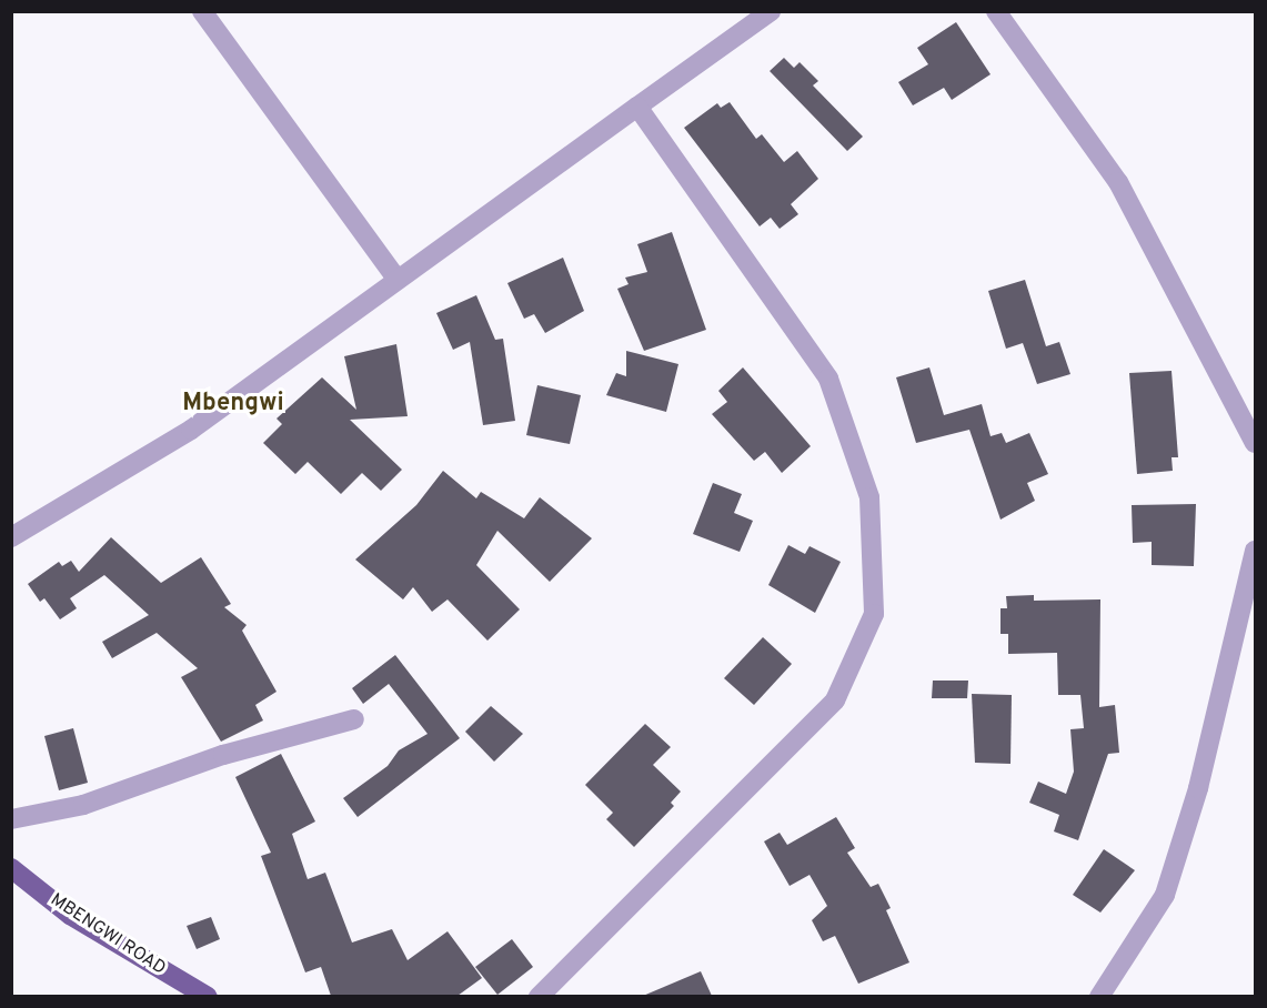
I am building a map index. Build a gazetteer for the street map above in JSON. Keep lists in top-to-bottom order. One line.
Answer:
{"streets":{"main road":["MBENGWI ROAD"]},"districts":["Mbengwi"]}
